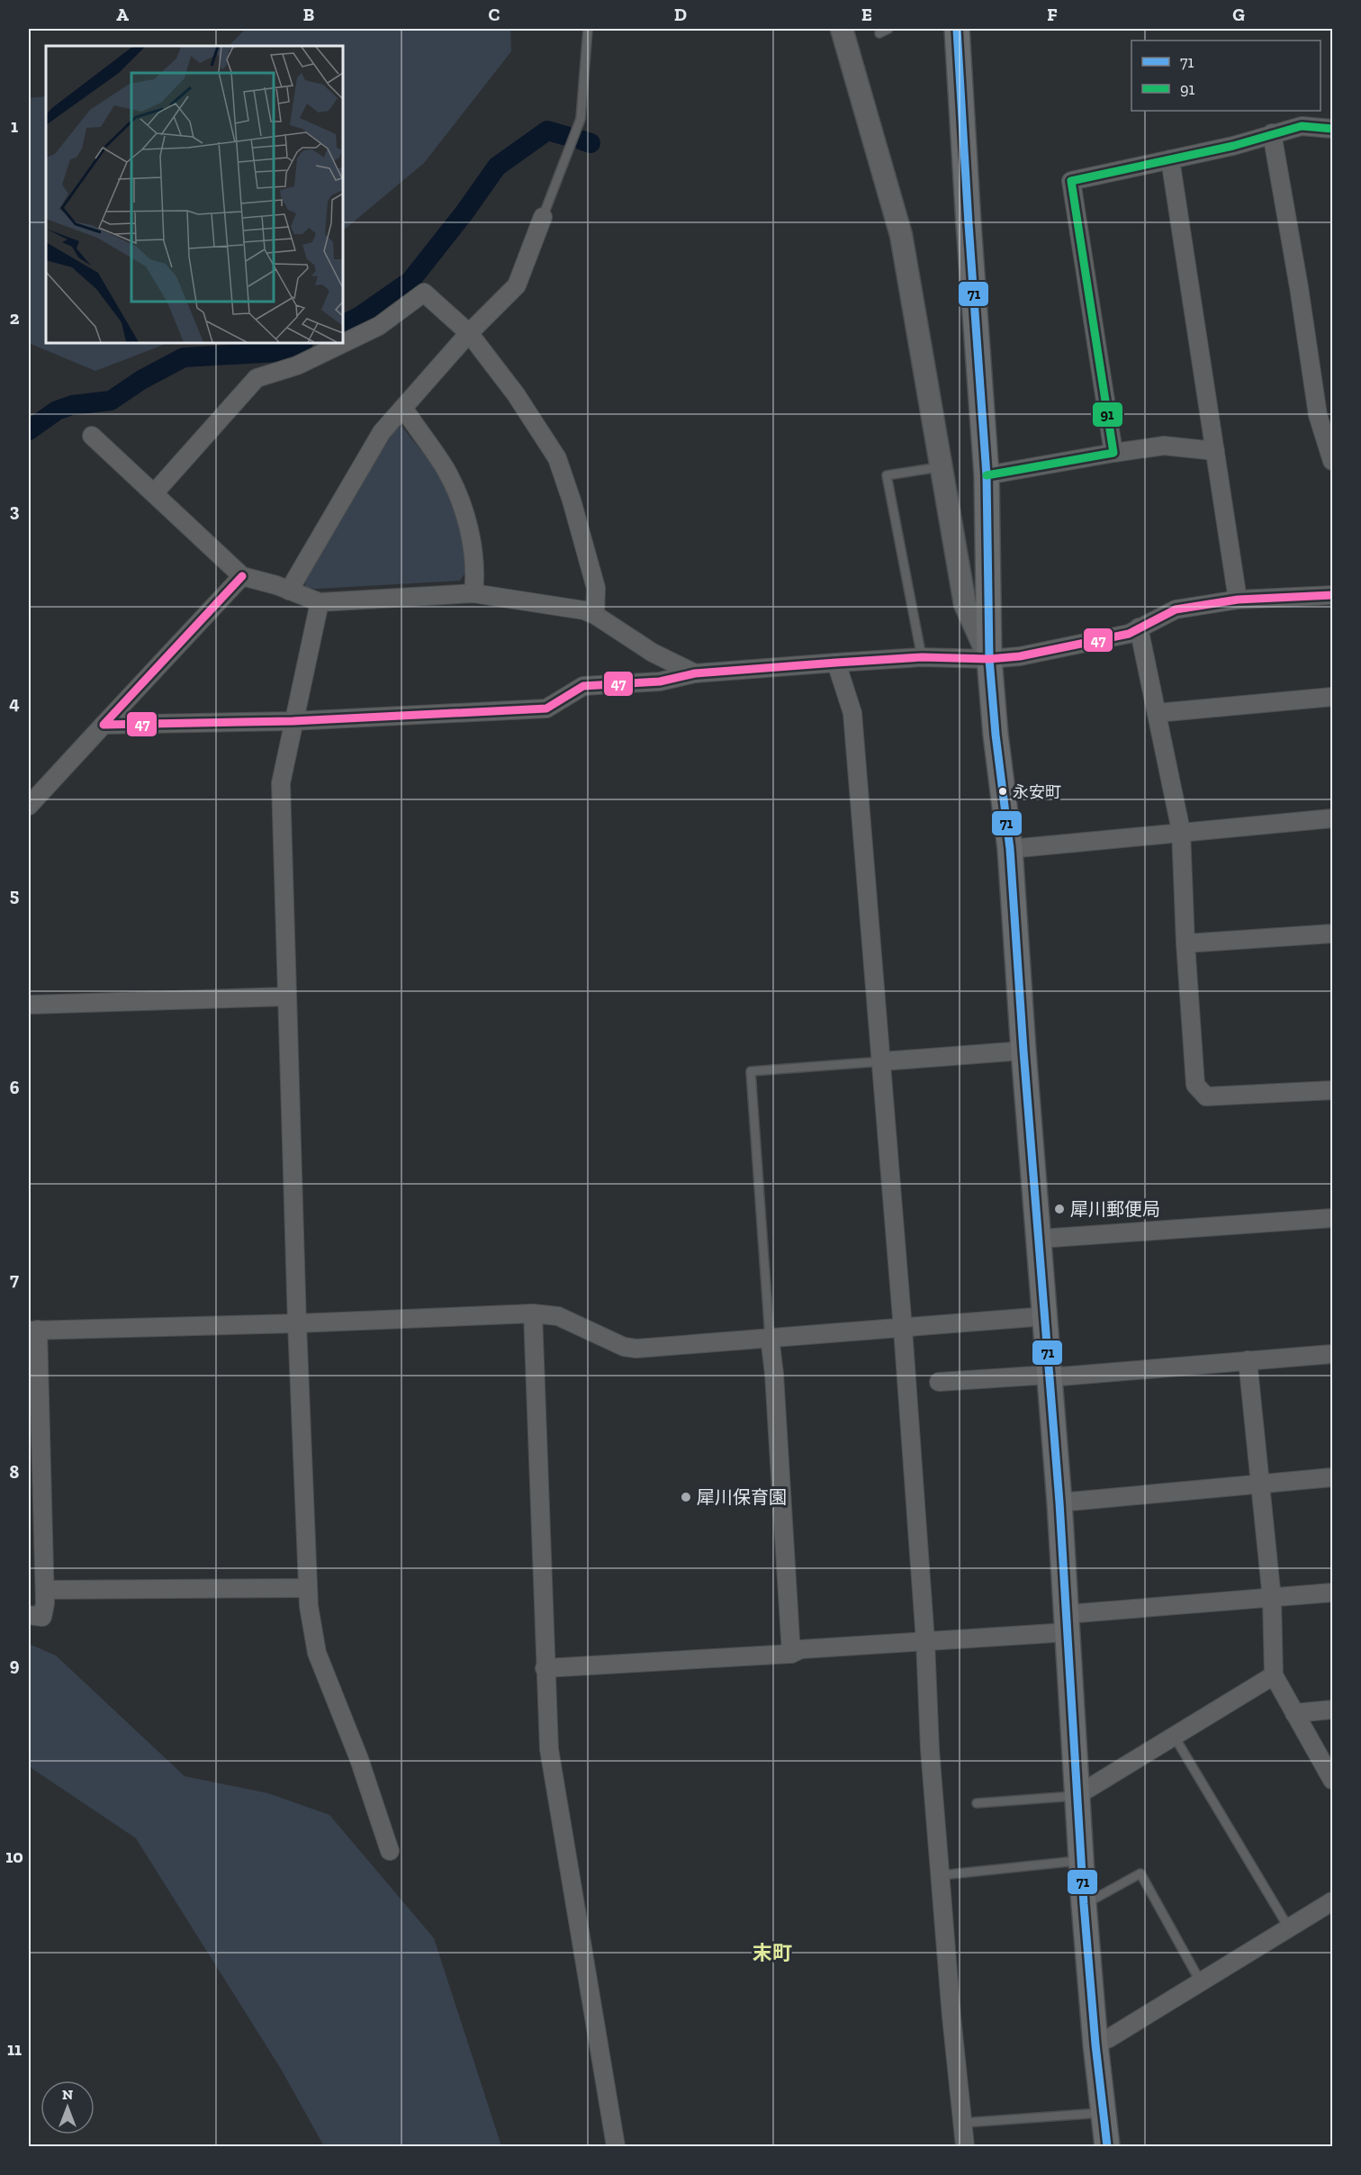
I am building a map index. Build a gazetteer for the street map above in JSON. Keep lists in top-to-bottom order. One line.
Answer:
{"districts":["末町"],"places":["永安町","犀川郵便局","犀川保育園"],"lines":["transit line 71","transit line 91","transit line 47"],"legend":["71","91"],"north":"top","grid":{"columns":["A","B","C","D","E","F","G"],"rows":["1","2","3","4","5","6","7","8","9","10","11"]}}
